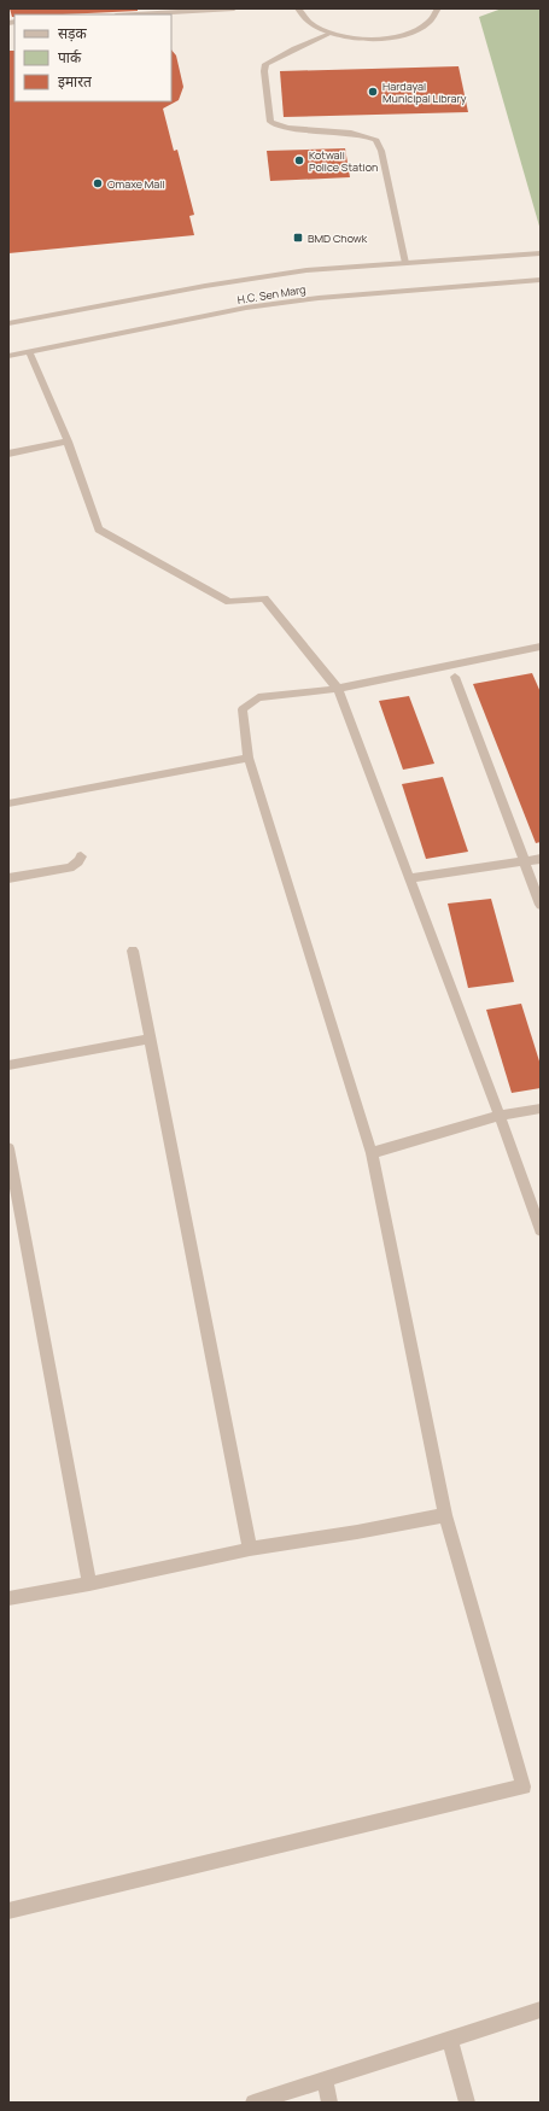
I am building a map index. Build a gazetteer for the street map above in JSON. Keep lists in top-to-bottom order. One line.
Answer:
{"streets":{"street":["H.C. Sen Marg"]},"places":{"other":["Hardayal Municipal Library","Kotwali Police Station","Omaxe Mall"],"transit":["BMD Chowk"]},"legend":["सड़क","पार्क","इमारत"]}
